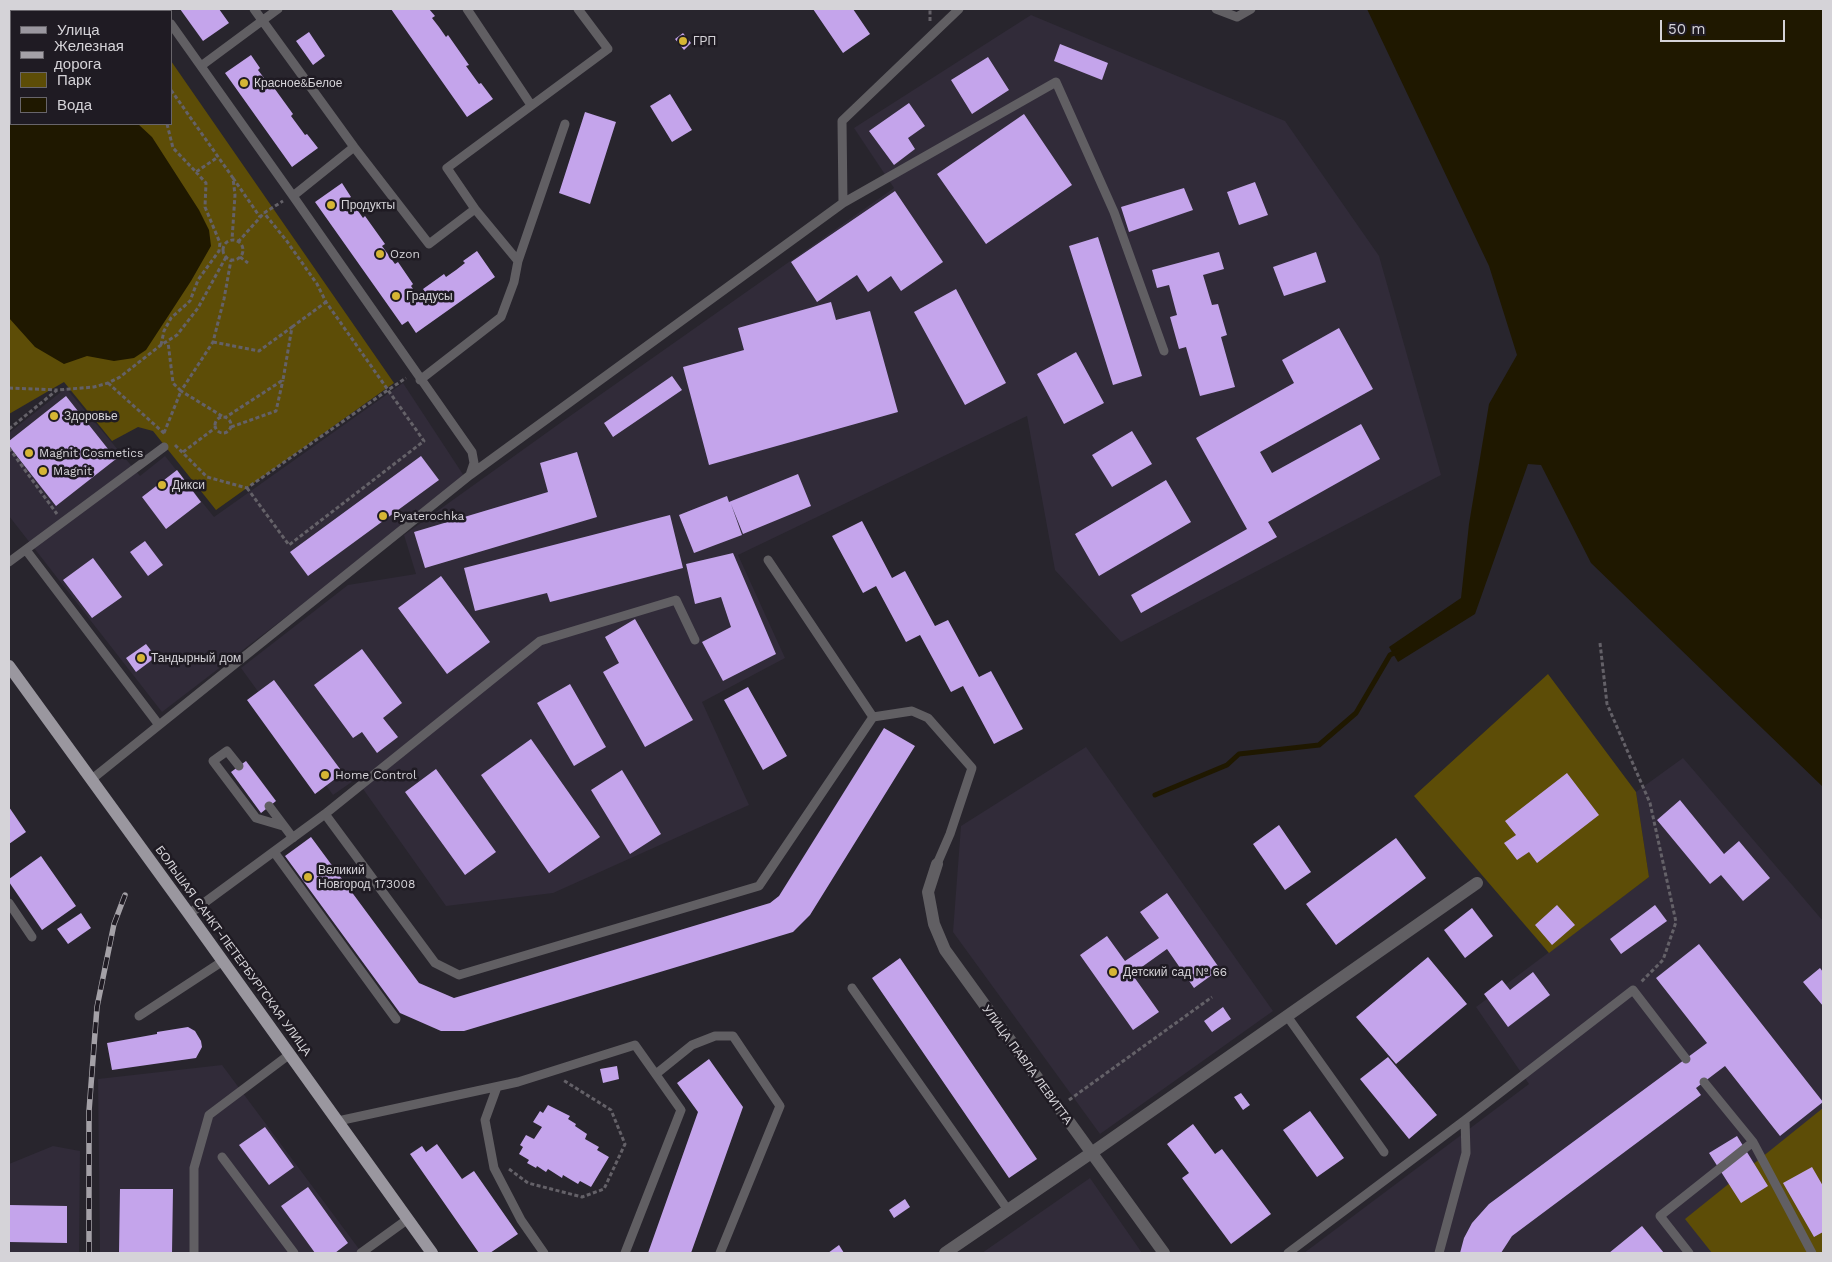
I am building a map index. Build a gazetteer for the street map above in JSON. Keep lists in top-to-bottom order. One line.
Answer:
{"streets":{"main road":["БОЛЬШАЯ САНКТ-ПЕТЕРБУРГСКАЯ УЛИЦА"],"street":["УЛИЦА ПАВЛА ЛЕВИТТА"]},"places":["ГРП","Красное&Белое","Продукты","Ozon","Градусы","Здоровье","Magnit Cosmetics","Magnit","Дикси","Pyaterochka","Тандырный дом","Home Control","Великий Новгород 173008","Детский сад № 66"],"legend":["Улица","Железная дорога","Парк","Вода"],"scale_bar":"50 m"}
